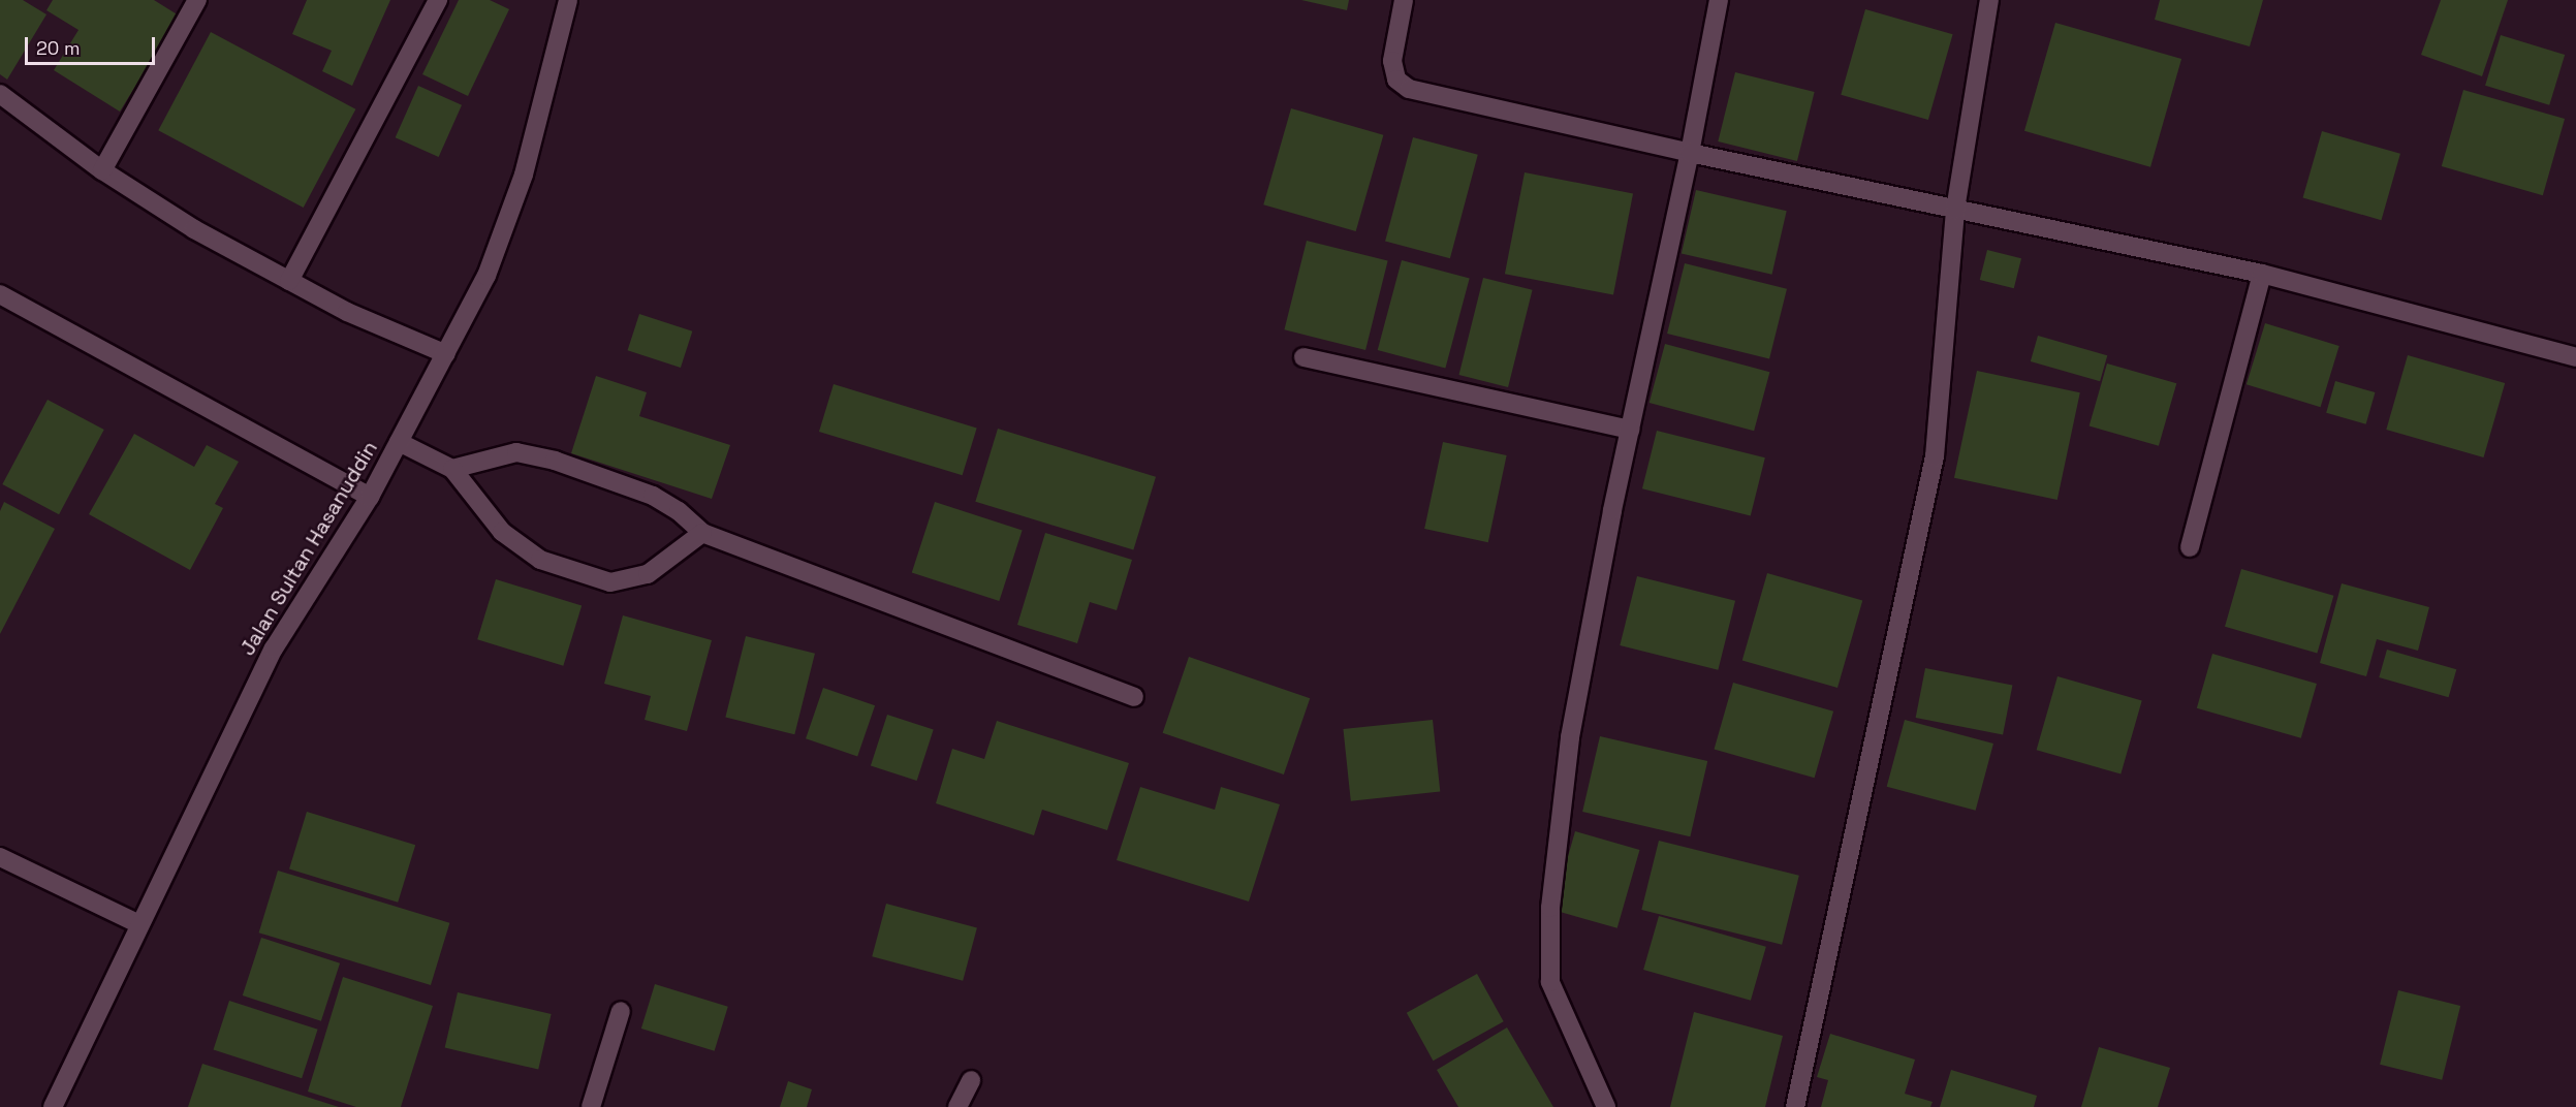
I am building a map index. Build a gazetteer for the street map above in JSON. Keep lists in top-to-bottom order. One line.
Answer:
{"streets":{"street":["Jalan Sultan Hasanuddin"]},"scale_bar":"20 m"}
